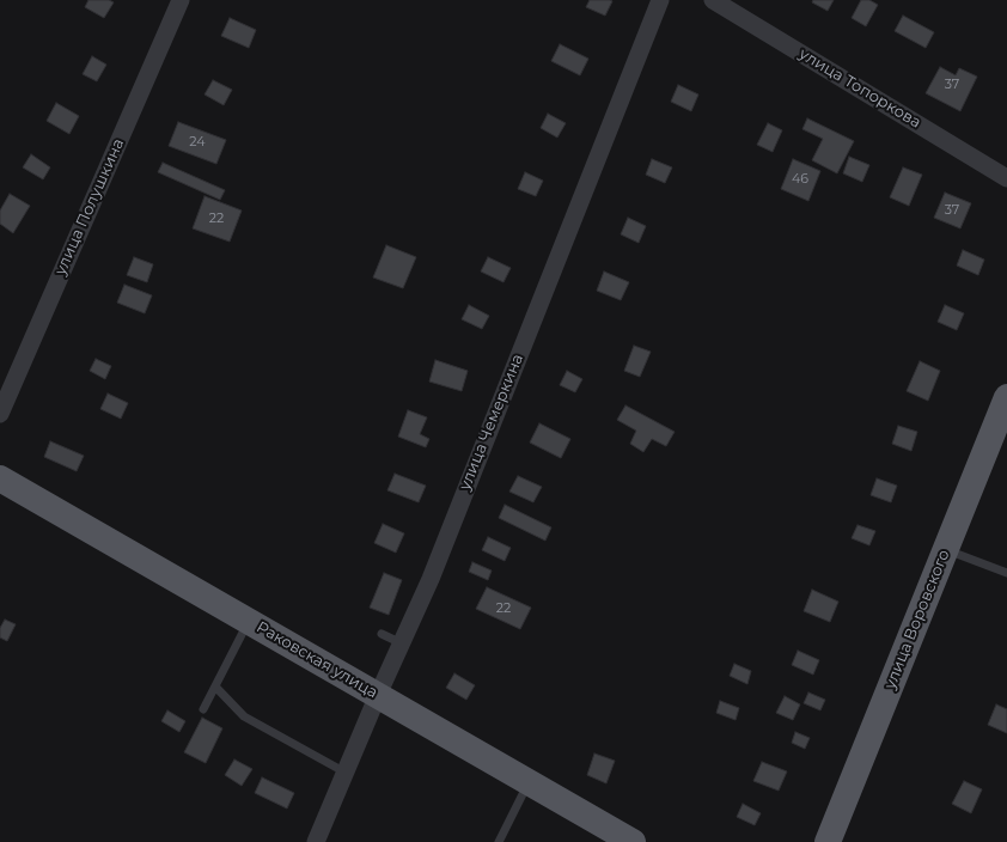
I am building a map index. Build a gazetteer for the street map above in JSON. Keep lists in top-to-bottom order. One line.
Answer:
{"streets":{"main road":["улица Воровского","Раковская улица"],"street":["улица Топоркова","улица Полушкина","улица Чемеркина"]},"crossings":[["улица Чемеркина","Раковская улица"]],"house_numbers":["37","24","46","37","22","22"]}
